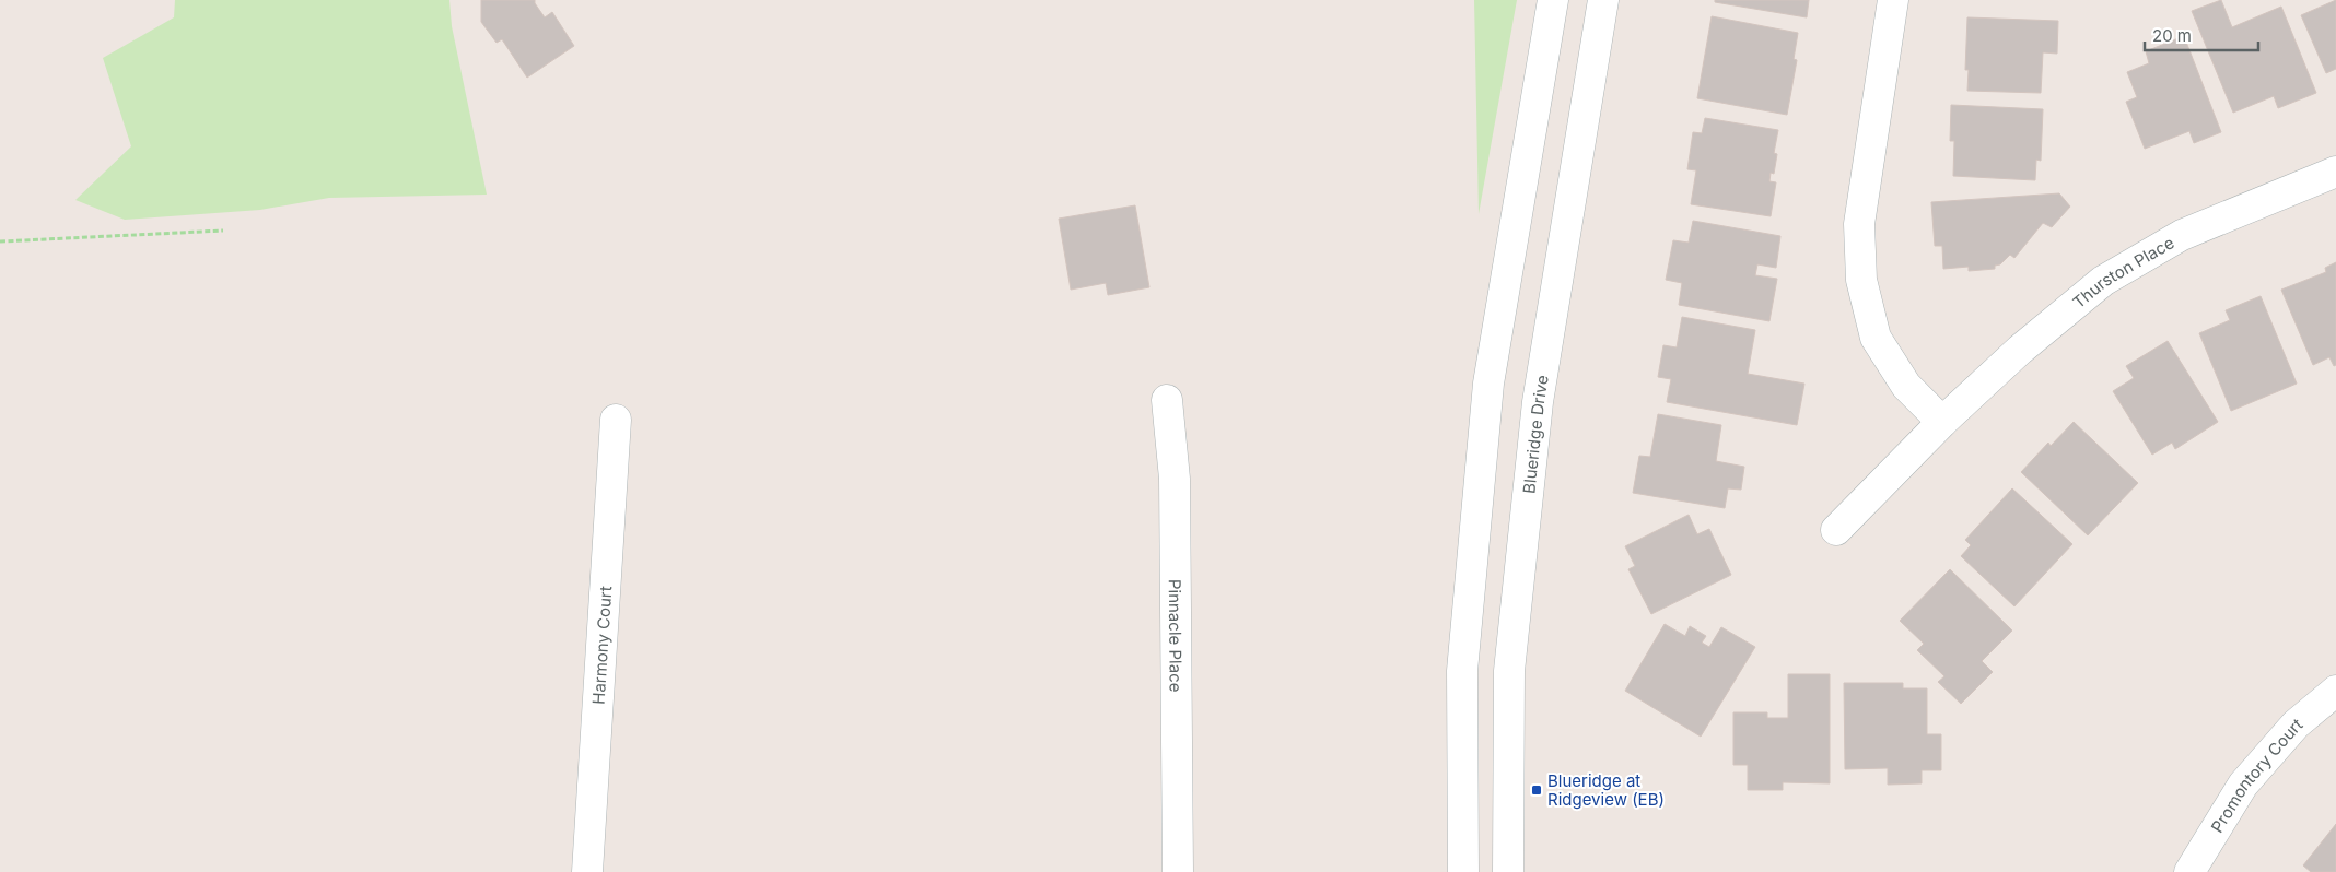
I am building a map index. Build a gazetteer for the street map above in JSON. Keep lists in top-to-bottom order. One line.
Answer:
{"streets":{"street":["Thurston Place","Blueridge Drive","Pinnacle Place","Harmony Court","Promontory Court"]},"places":{"transit":["Blueridge at Ridgeview (EB)"]},"scale_bar":"20 m"}
